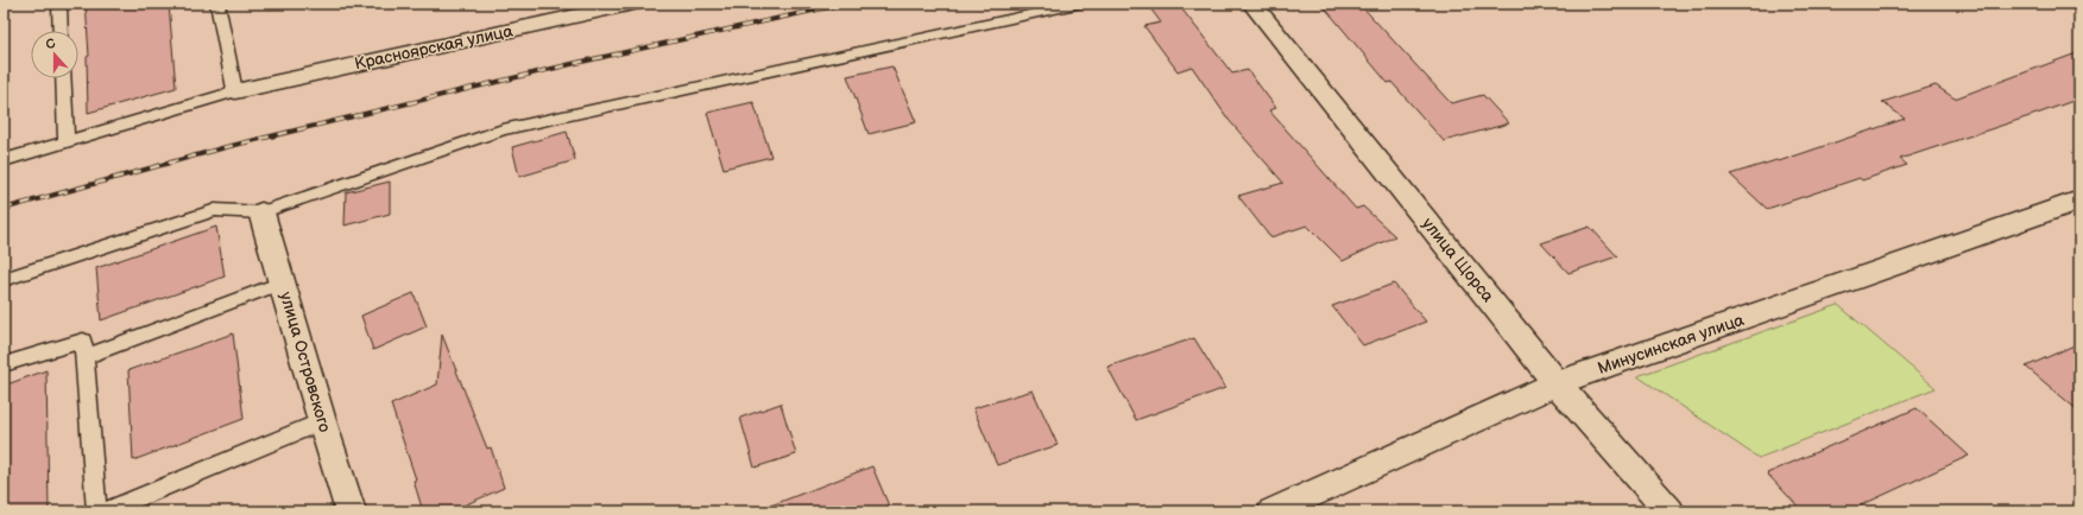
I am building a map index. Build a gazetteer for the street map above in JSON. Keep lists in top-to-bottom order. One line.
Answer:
{"streets":{"street":["Красноярская улица","улица Щорса","Минусинская улица","улица Островского"]},"crossings":[["улица Щорса","Минусинская улица"]],"north":"top"}
